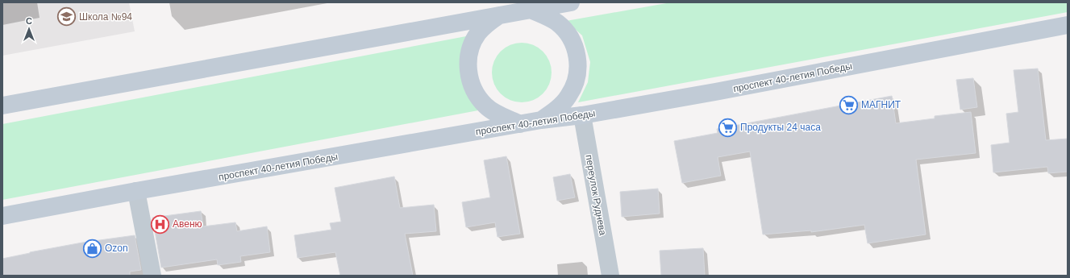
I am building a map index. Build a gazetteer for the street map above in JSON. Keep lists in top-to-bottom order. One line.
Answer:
{"streets":{"main road":["проспект 40-летия Победы"],"street":["переулок Руднева"]},"crossings":[["проспект 40-летия Победы","переулок Руднева"]],"places":{"school or university":["Школа №94"],"supermarket":["МАГНИТ","Продукты 24 часа"],"hospital":["Авеню"],"shop":["Ozon"]},"north":"top"}
